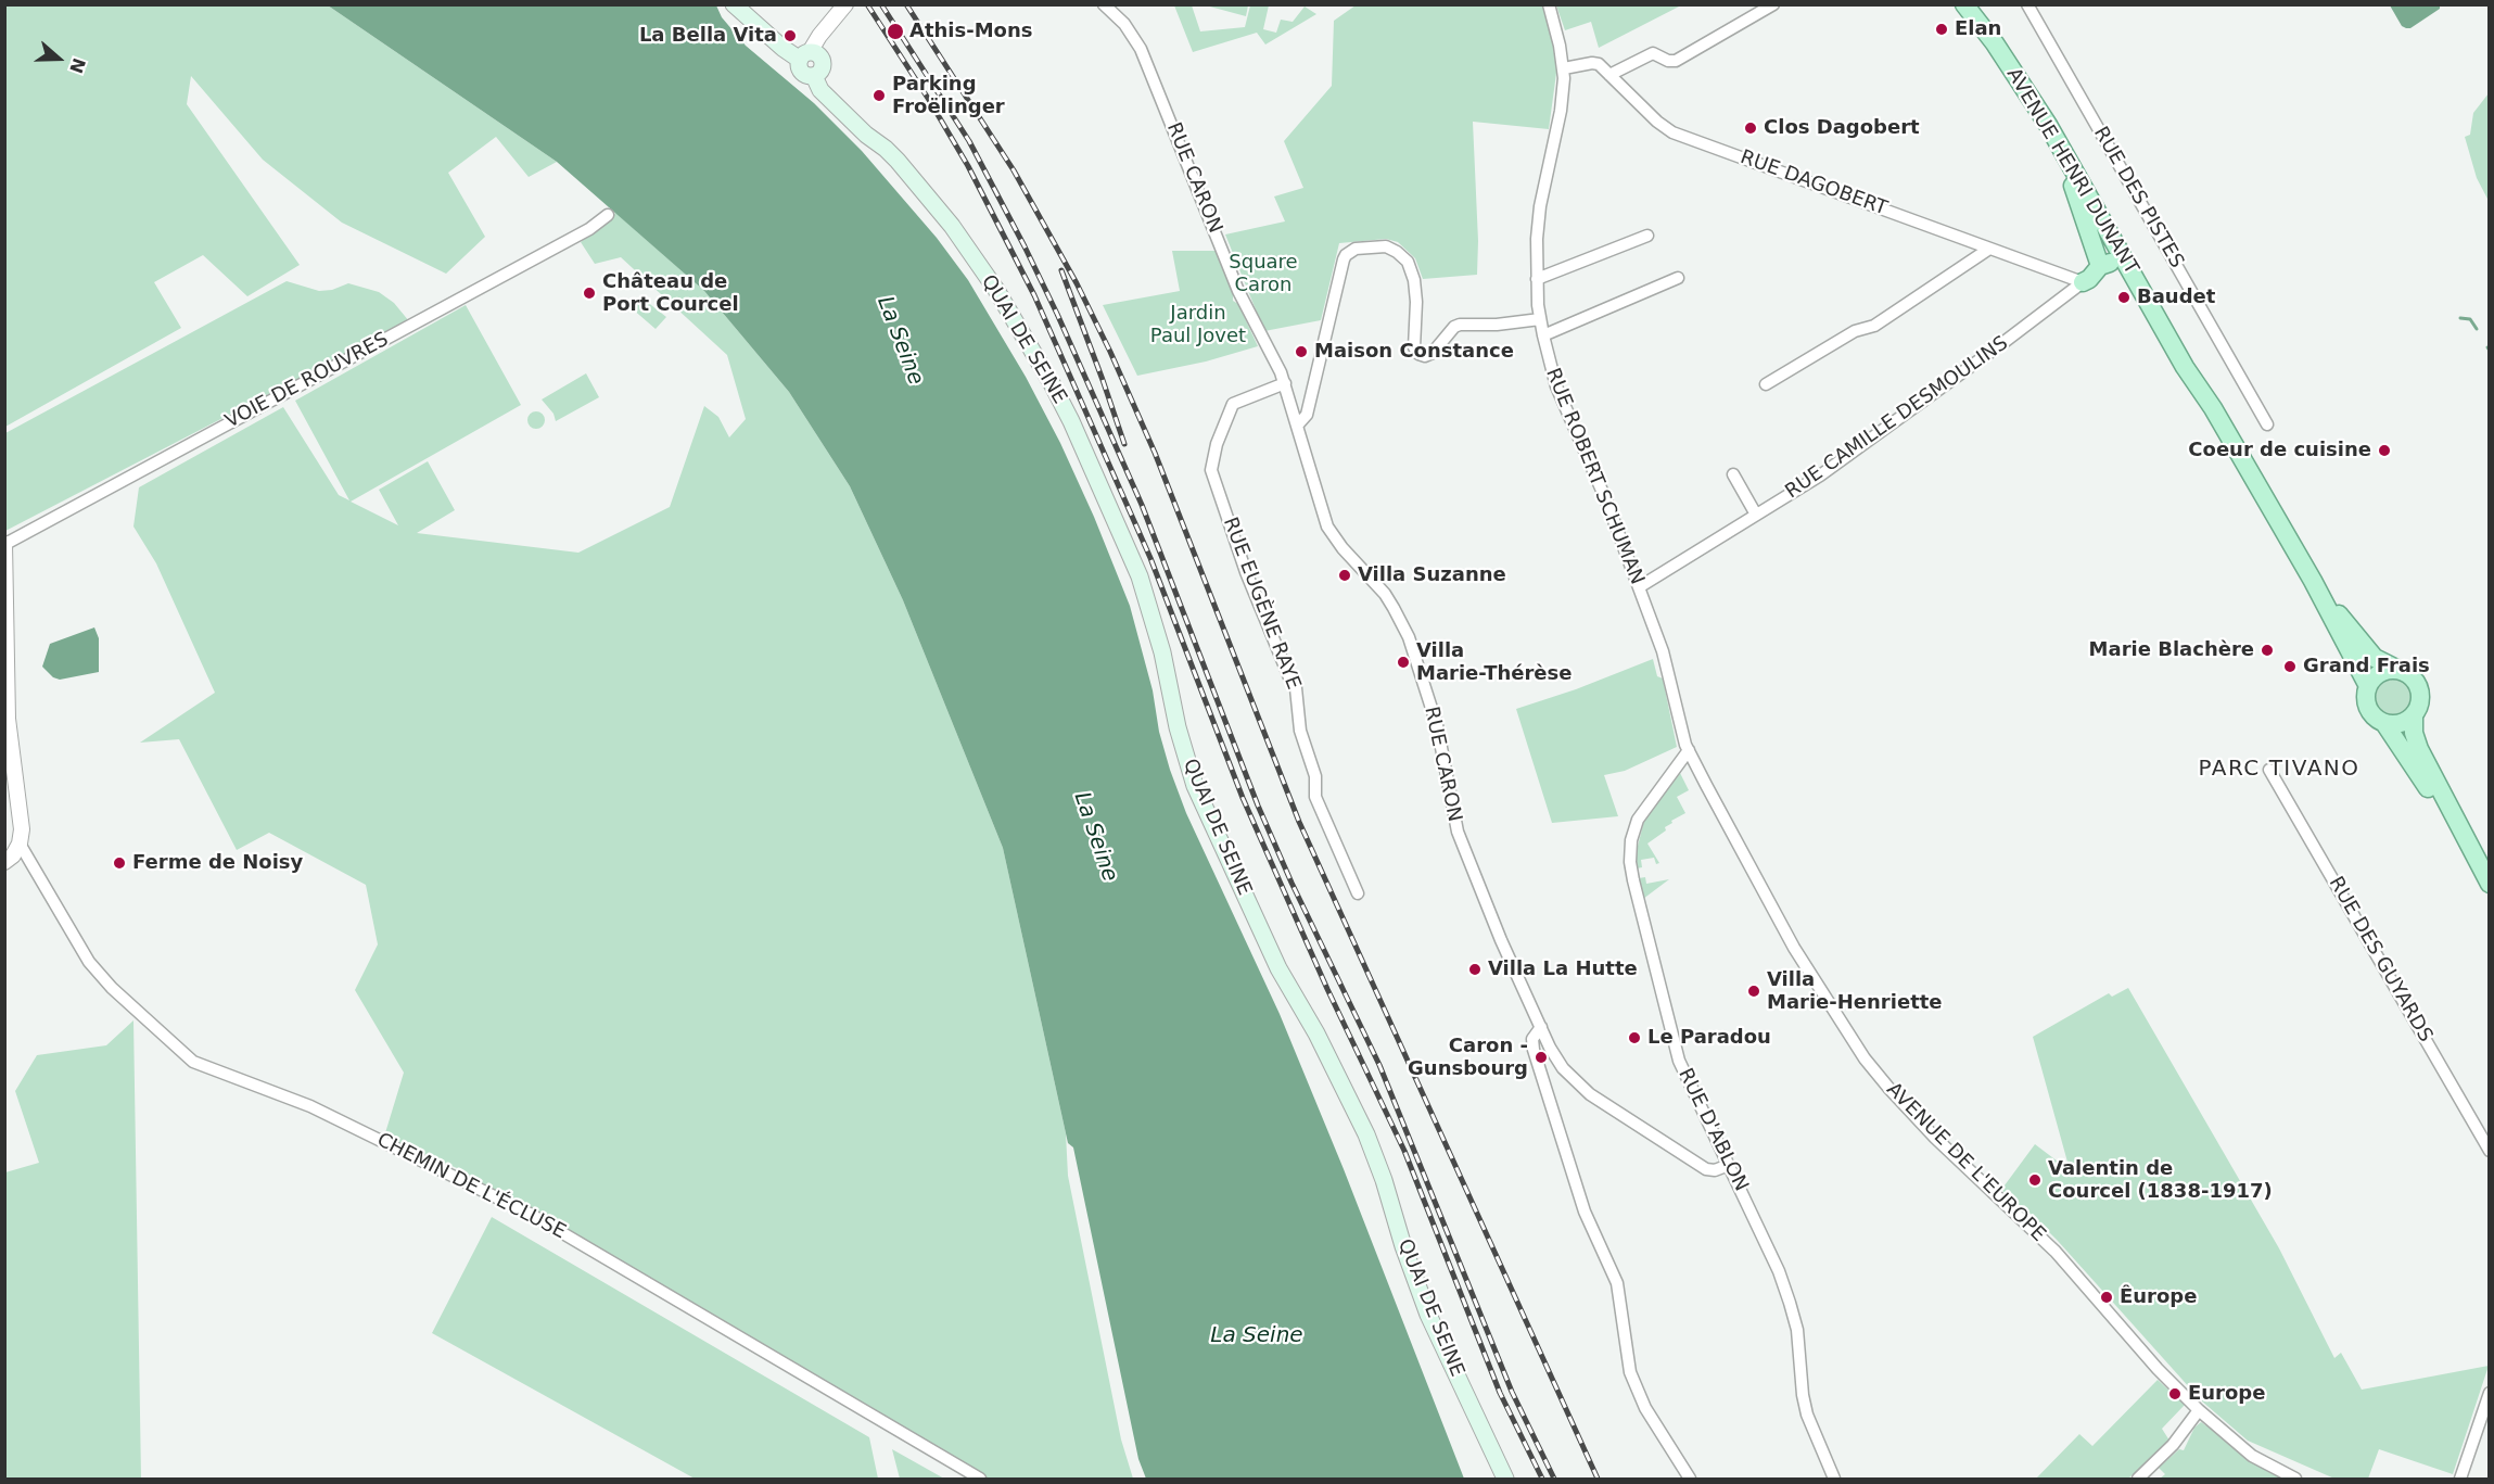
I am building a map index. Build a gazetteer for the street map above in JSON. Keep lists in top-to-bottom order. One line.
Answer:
{"streets":{"main road":["AVENUE HENRI DUNANT","QUAI DE SEINE"],"street":["RUE CARON","RUE DAGOBERT","RUE DES PISTES","VOIE DE ROUVRES","RUE CAMILLE DESMOULINS","RUE ROBERT SCHUMAN","RUE EUGÈNE RAYE","RUE DES GUYARDS","RUE D'ABLON","AVENUE DE L'EUROPE","CHEMIN DE L'ÉCLUSE"]},"crossings":[["RUE CARON","RUE EUGÈNE RAYE"],["RUE CARON","RUE D'ABLON"],["RUE DAGOBERT","RUE CAMILLE DESMOULINS"],["RUE DAGOBERT","RUE ROBERT SCHUMAN"],["RUE CAMILLE DESMOULINS","RUE ROBERT SCHUMAN"],["RUE ROBERT SCHUMAN","RUE D'ABLON"],["RUE ROBERT SCHUMAN","AVENUE DE L'EUROPE"],["RUE D'ABLON","AVENUE DE L'EUROPE"]],"districts":["PARC TIVANO"],"water":["La Seine"],"parks":["Square Caron","Jardin Paul Jovet"],"places":["Elan","Athis-Mons","La Bella Vita","Parking Froëlinger","Clos Dagobert","Château de Port Courcel","Baudet","Maison Constance","Coeur de cuisine","Villa Suzanne","Marie Blachère","Villa Marie-Thérèse","Grand Frais","Ferme de Noisy","Villa La Hutte","Villa Marie-Henriette","Le Paradou","Caron - Gunsbourg","Valentin de Courcel (1838-1917)","Êurope","Europe"],"north":"right"}
